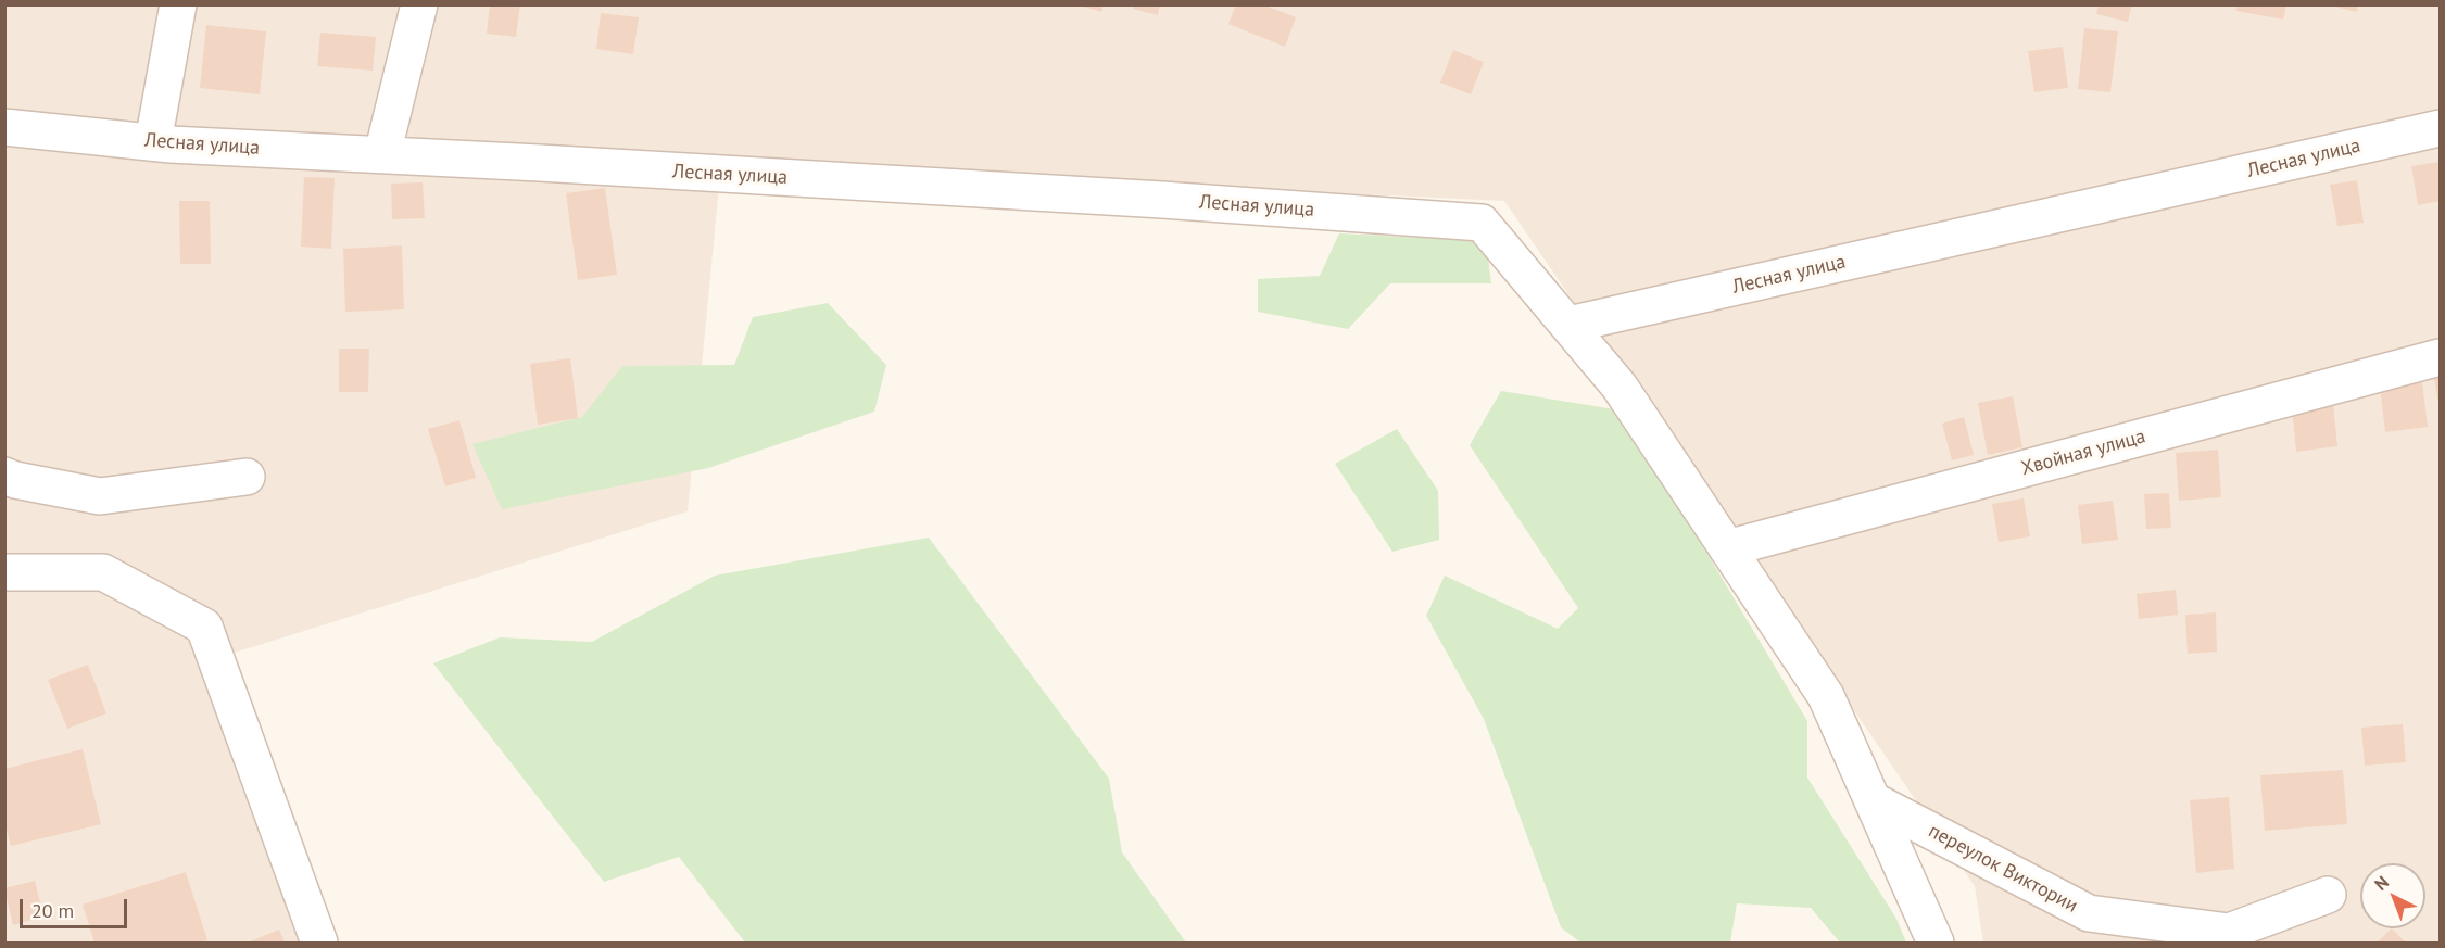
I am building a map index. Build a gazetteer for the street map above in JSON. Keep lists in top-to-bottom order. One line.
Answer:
{"streets":{"street":["Лесная улица","Хвойная улица","переулок Виктории"]},"scale_bar":"20 m","north":"top left"}
